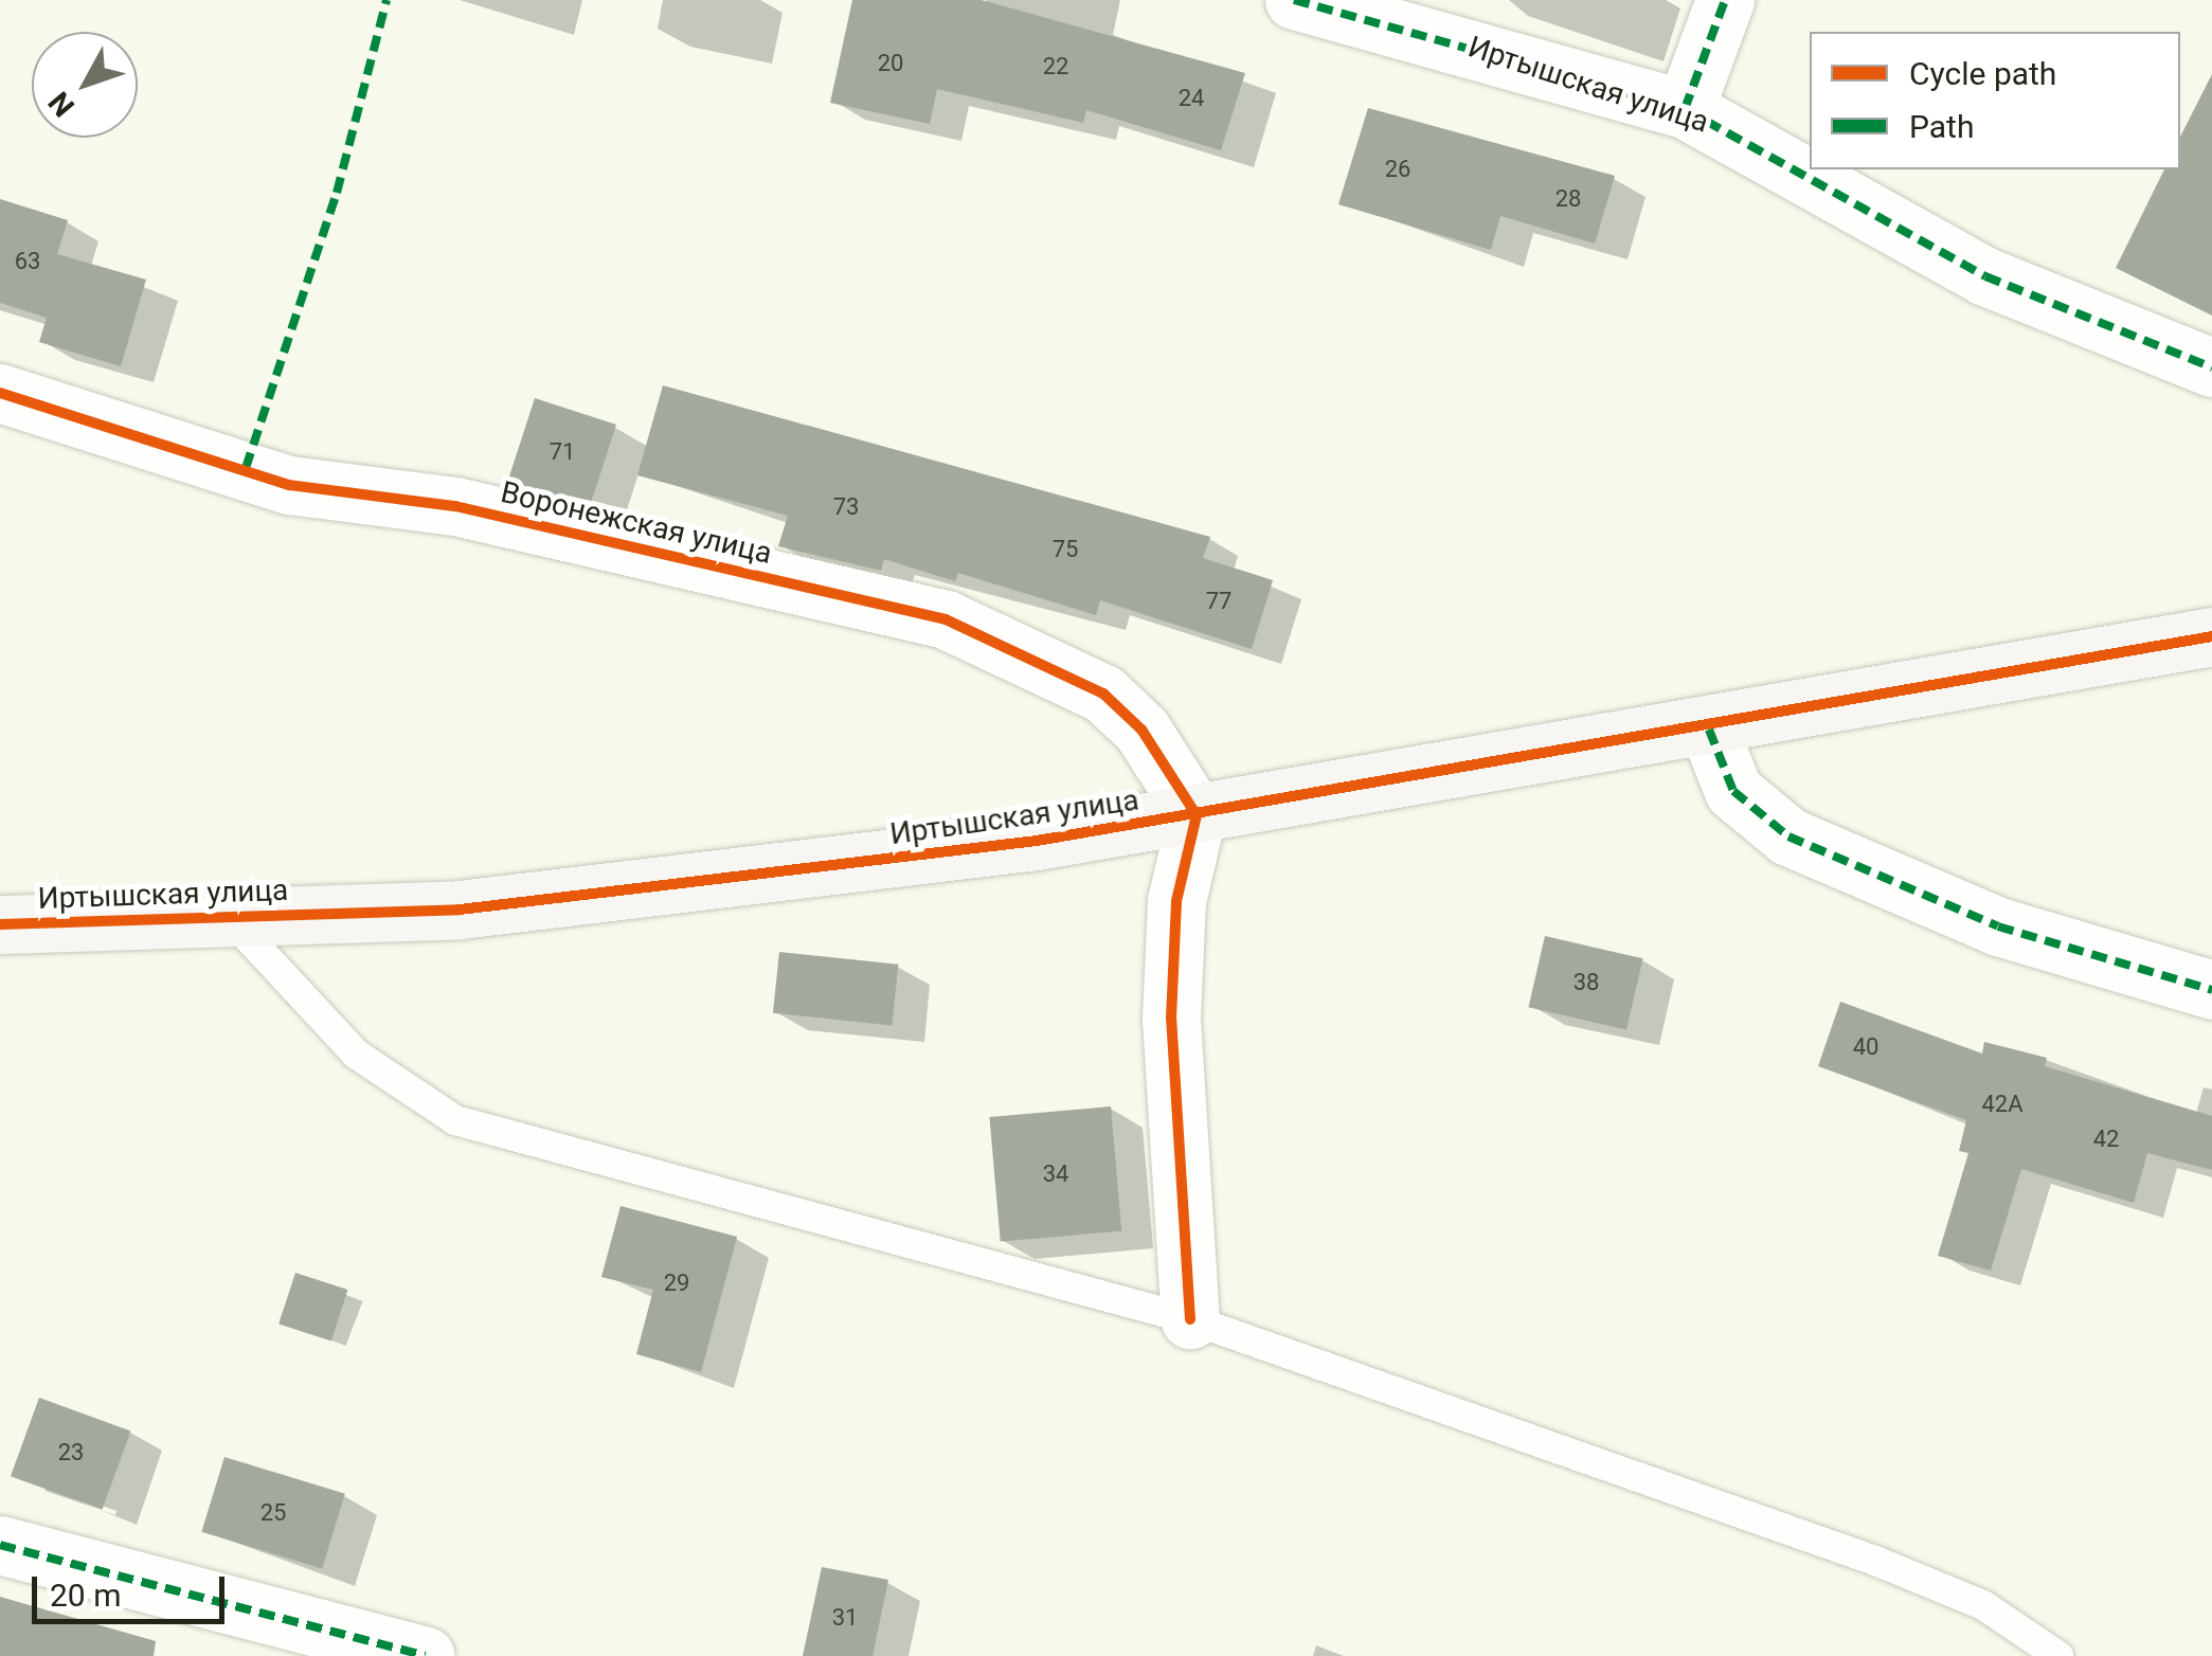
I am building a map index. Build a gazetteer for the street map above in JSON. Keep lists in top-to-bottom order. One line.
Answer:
{"streets":{"main road":["Иртышская улица"],"street":["Воронежская улица"]},"crossings":[["Иртышская улица","Воронежская улица"]],"house_numbers":["20","22","24","26","28","63","71","73","75","77","38","40","42А","42","34","29","23","25","31"],"legend":["Cycle path","Path"],"scale_bar":"20 m","north":"bottom left"}
